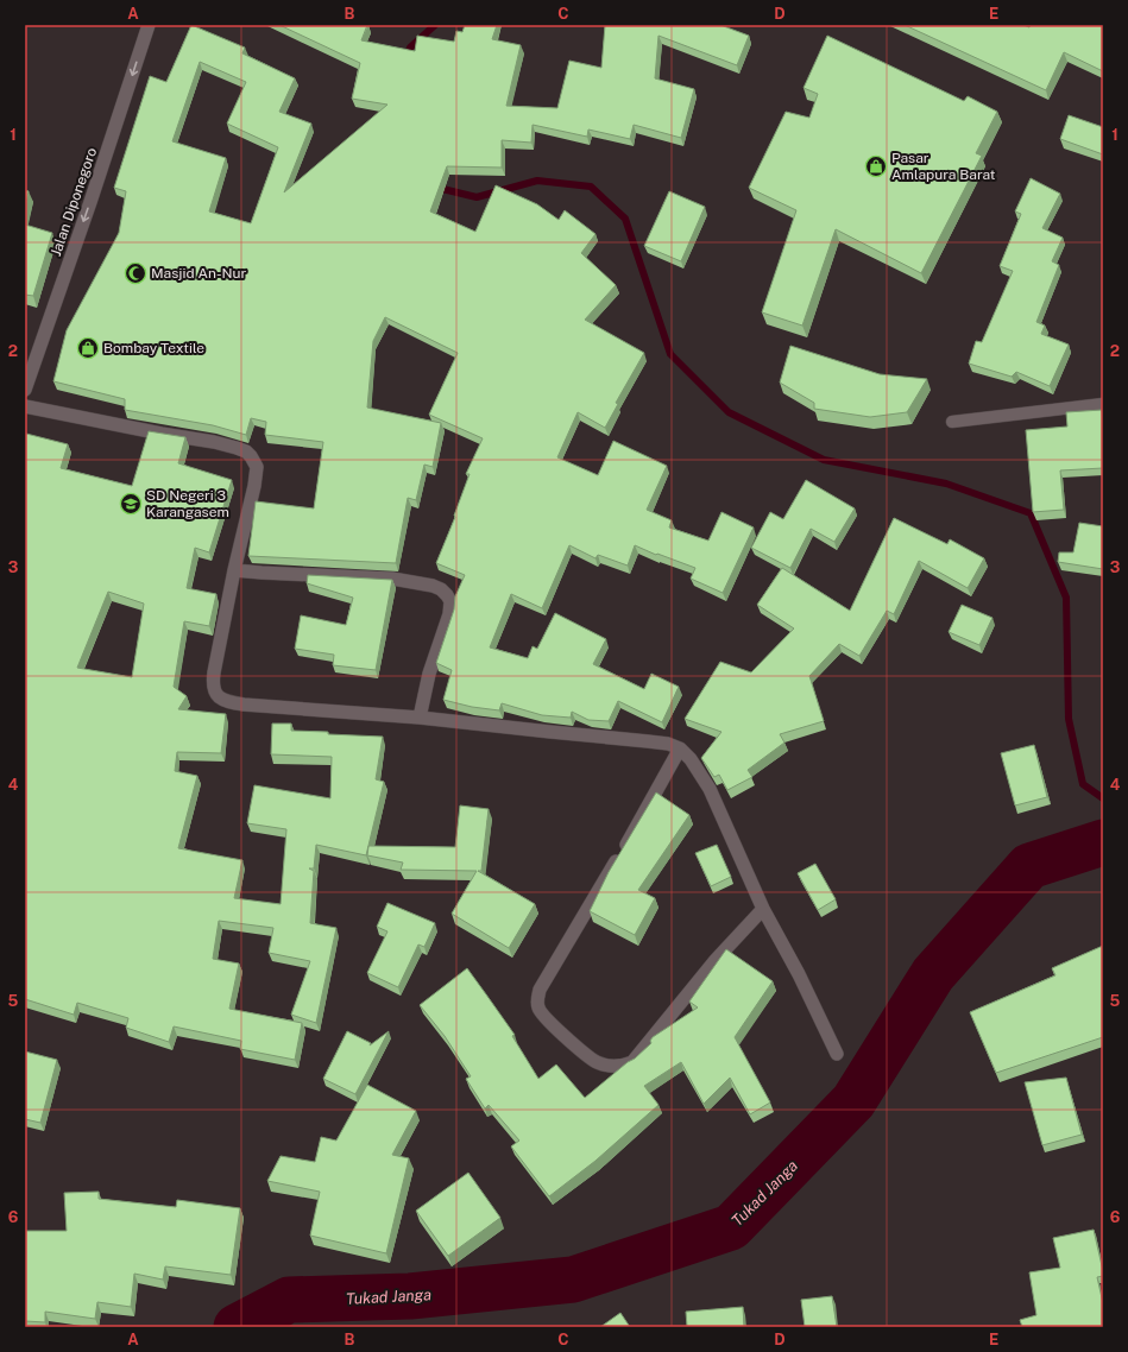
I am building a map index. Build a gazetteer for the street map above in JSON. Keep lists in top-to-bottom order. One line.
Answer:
{"streets":{"street":["Jalan Diponegoro"]},"one_way":["Jalan Diponegoro"],"water":["Tukad Janga"],"places":{"shop":["Pasar Amlapura Barat","Bombay Textile"],"mosque":["Masjid An-Nur"],"school or university":["SD Negeri 3 Karangasem"]},"grid":{"columns":["A","B","C","D","E"],"rows":["1","2","3","4","5","6"]}}
